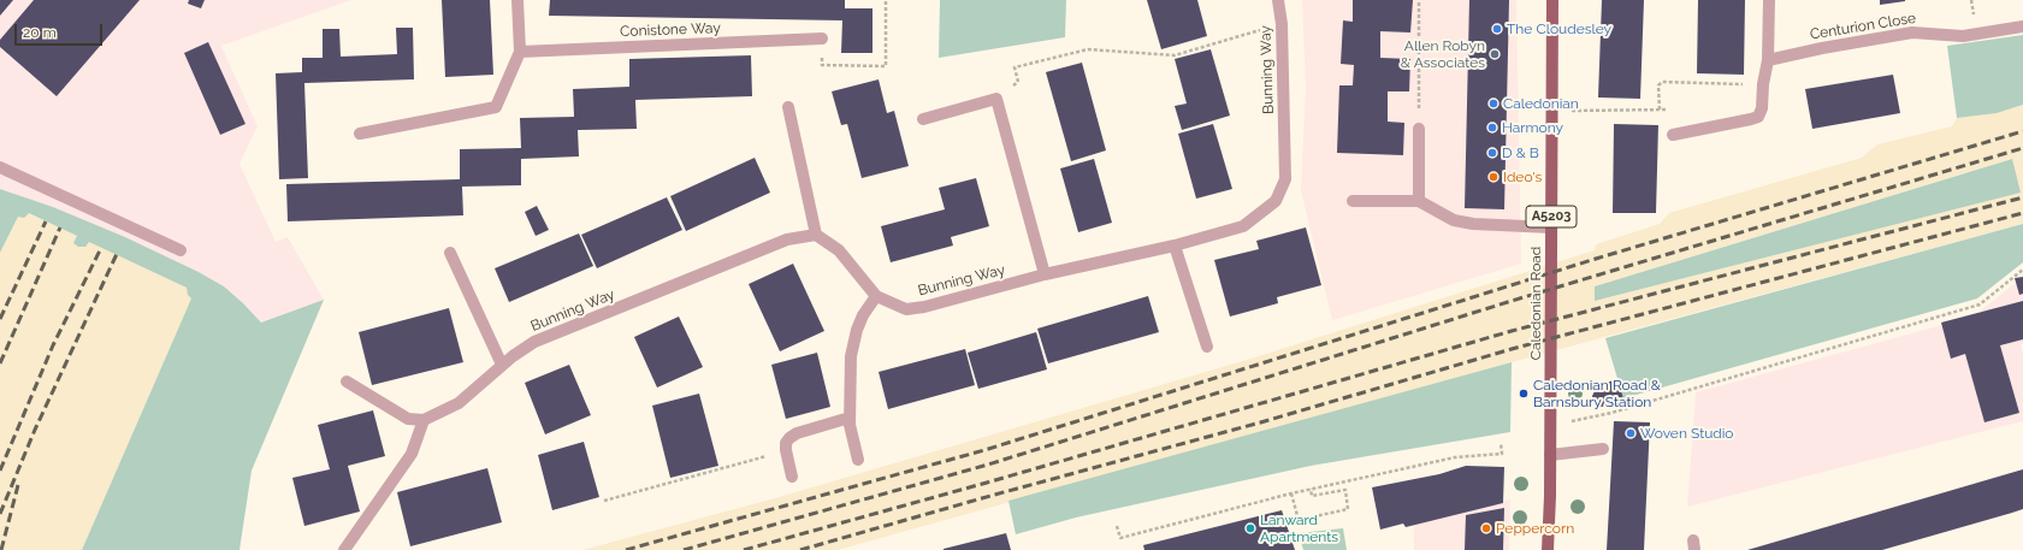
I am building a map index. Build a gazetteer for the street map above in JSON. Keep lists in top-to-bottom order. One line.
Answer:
{"streets":{"main road":["A5203","Caledonian Road"],"street":["Centurion Close","Conistone Way","Bunning Way"]},"places":["The Cloudesley","Allen Robyn & Associates","Caledonian","Harmony","D & B","Ideo's","Caledonian Road & Barnsbury Station","Woven Studio","Lanward Apartments","Peppercorn"],"scale_bar":"20 m"}
